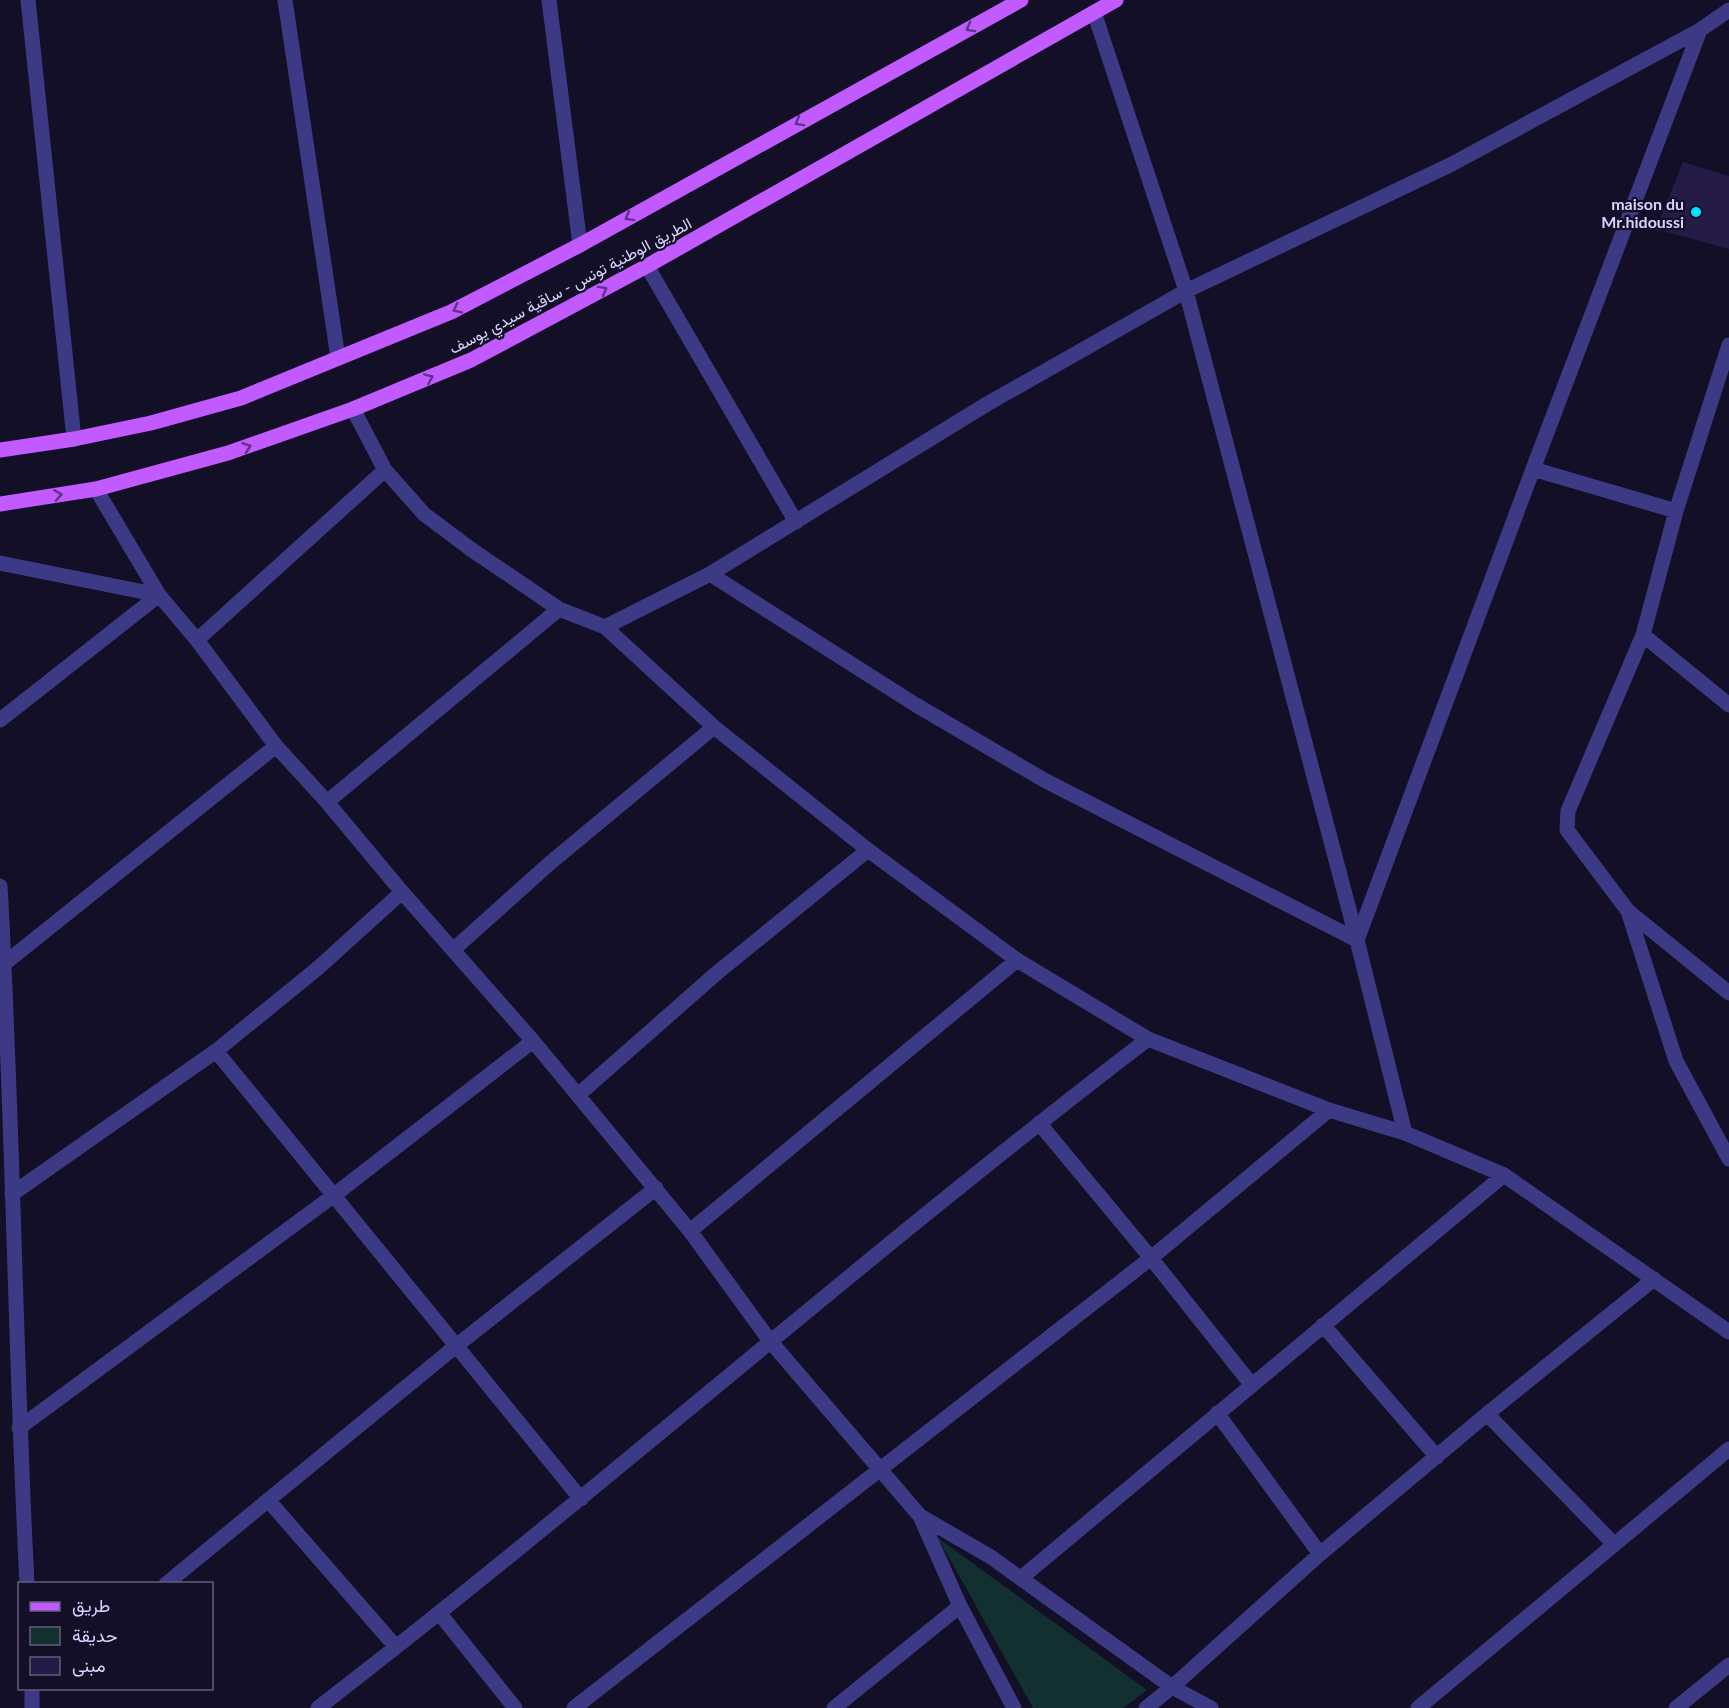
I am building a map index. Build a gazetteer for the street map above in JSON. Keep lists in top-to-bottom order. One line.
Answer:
{"streets":{"main road":["الطريق الوطنية تونس - ساقية سيدي يوسف"]},"places":["maison du Mr.hidoussi"],"legend":["طريق","حديقة","مبنى"]}
